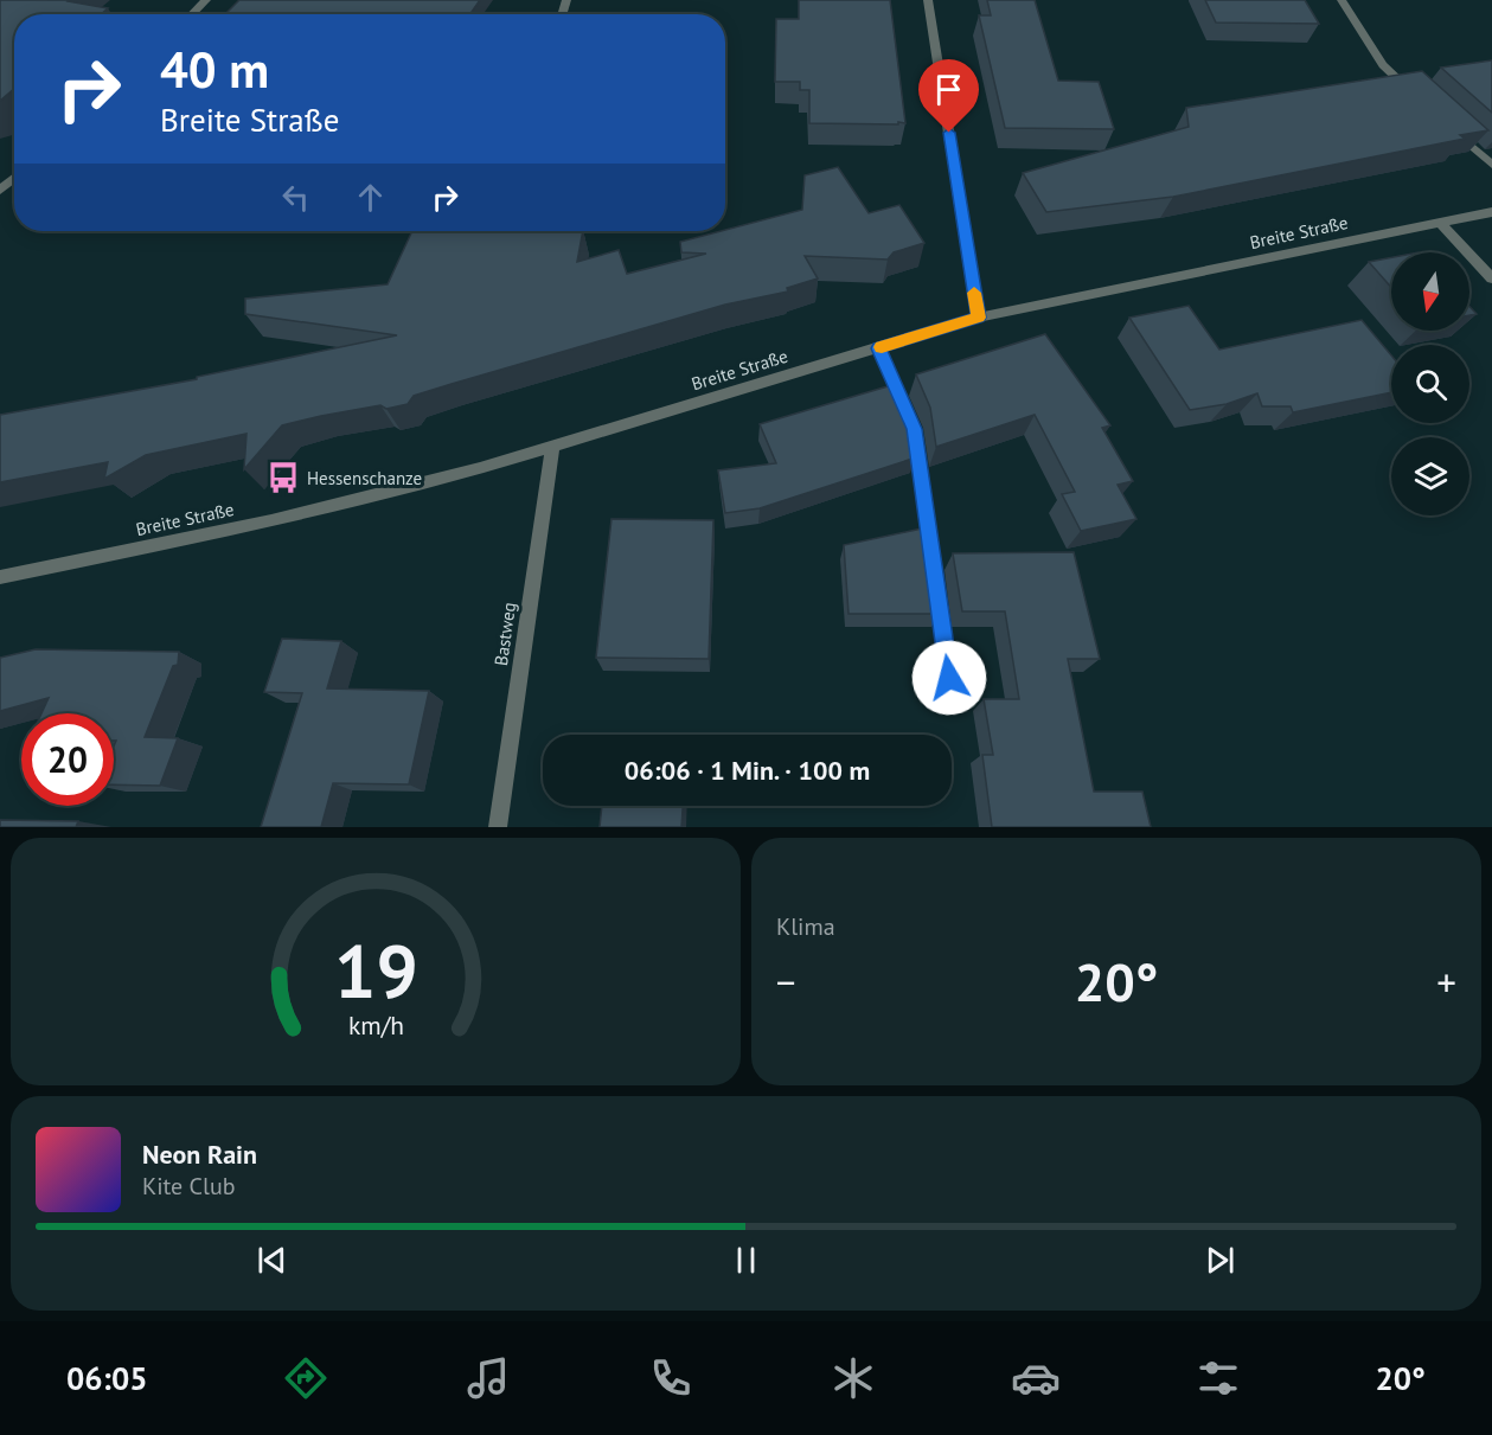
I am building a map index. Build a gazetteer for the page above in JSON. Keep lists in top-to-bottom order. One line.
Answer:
{"streets":{"street":["Breite Straße","Bastweg"]},"crossings":[["Breite Straße","Bastweg"]],"places":{"bus stop":["Hessenschanze"]},"north":"bottom","page":{"turn":["40 m","Breite Straße"],"limit":"20","trip":"06:06 · 1 Min. · 100 m","tile":"Klima","heat":["−","20°","+"],"song":["Neon Rain","Kite Club"],"tabs":["06:05","20°"],"gauge":["19","km/h"]}}
